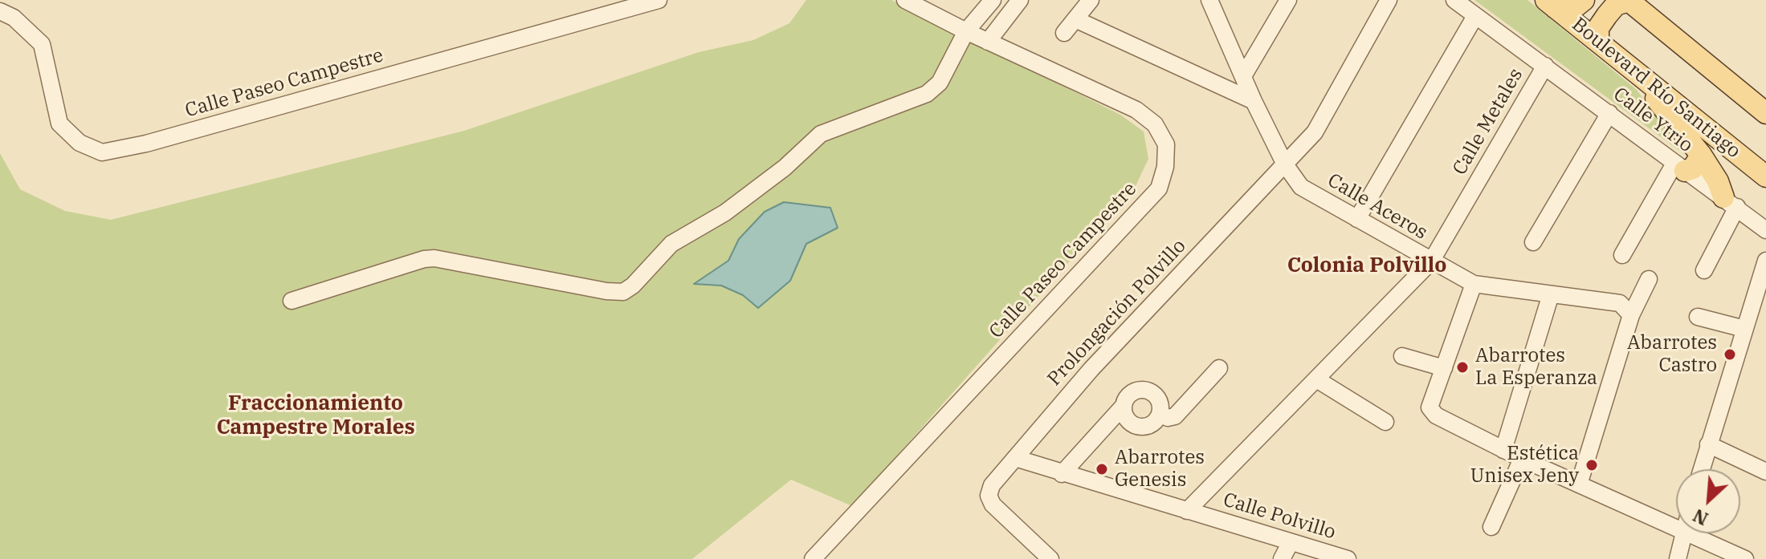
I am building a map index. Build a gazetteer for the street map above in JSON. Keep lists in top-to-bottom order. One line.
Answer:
{"streets":{"main road":["Boulevard Río Santiago"],"street":["Calle Paseo Campestre","Calle Ytrio","Calle Metales","Calle Aceros","Prolongación Polvillo","Calle Polvillo"]},"crossings":[["Calle Ytrio","Calle Metales"],["Calle Metales","Calle Aceros"],["Calle Metales","Calle Polvillo"],["Calle Aceros","Prolongación Polvillo"],["Prolongación Polvillo","Calle Polvillo"]],"districts":["Colonia Polvillo","Fraccionamiento Campestre Morales"],"places":["Abarrotes Castro","Abarrotes La Esperanza","Estética Unisex Jeny","Abarrotes Genesis"],"north":"bottom left"}
